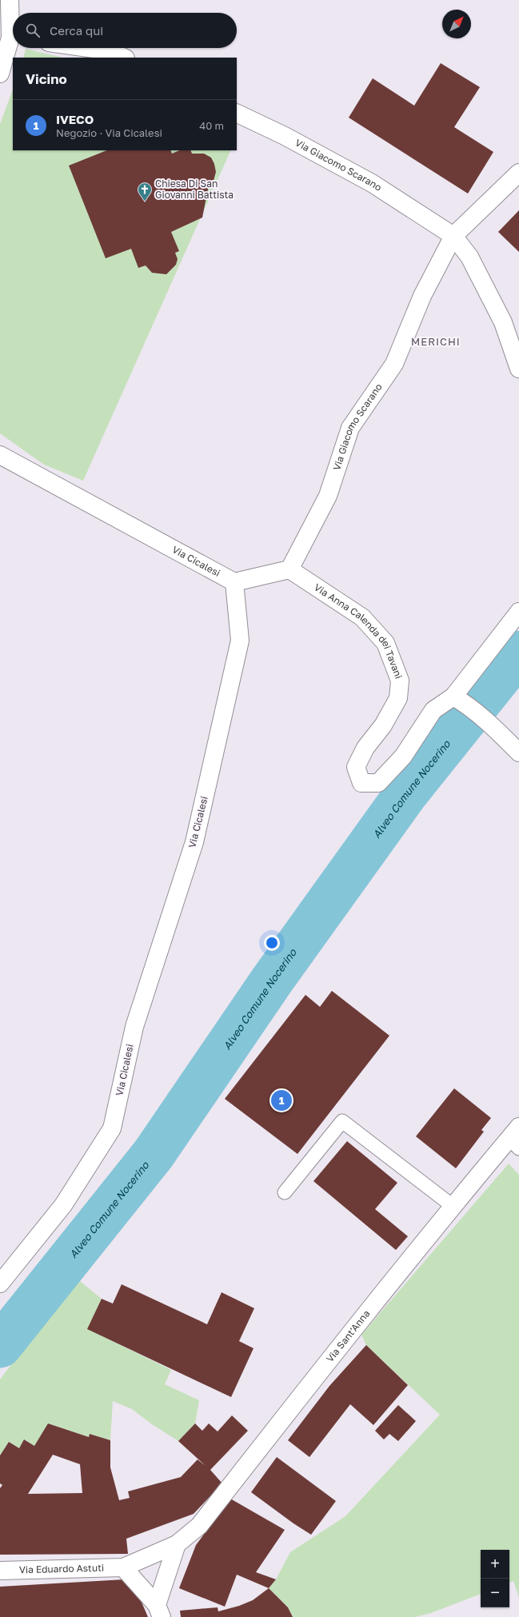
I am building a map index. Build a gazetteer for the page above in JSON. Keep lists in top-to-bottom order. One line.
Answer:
{"streets":{"street":["Via Giacomo Scarano","Via Cicalesi","Via Anna Calenda dei Tavani","Via Sant'Anna","Via Eduardo Astuti"]},"crossings":[["Via Giacomo Scarano","Via Anna Calenda dei Tavani"],["Via Sant'Anna","Via Eduardo Astuti"]],"districts":["MERICHI"],"water":["Alveo Comune Nocerino"],"places":{"church":["Chiesa Di San Giovanni Battista"]},"north":"top right","page":{"search":"Cerca qui","heading":"Vicino","list":[{"mark":"1","name":"IVECO","note":"Negozio · Via Cicalesi","value":"40 m"}],"pins":"1","map_buttons":["+","−"]}}
